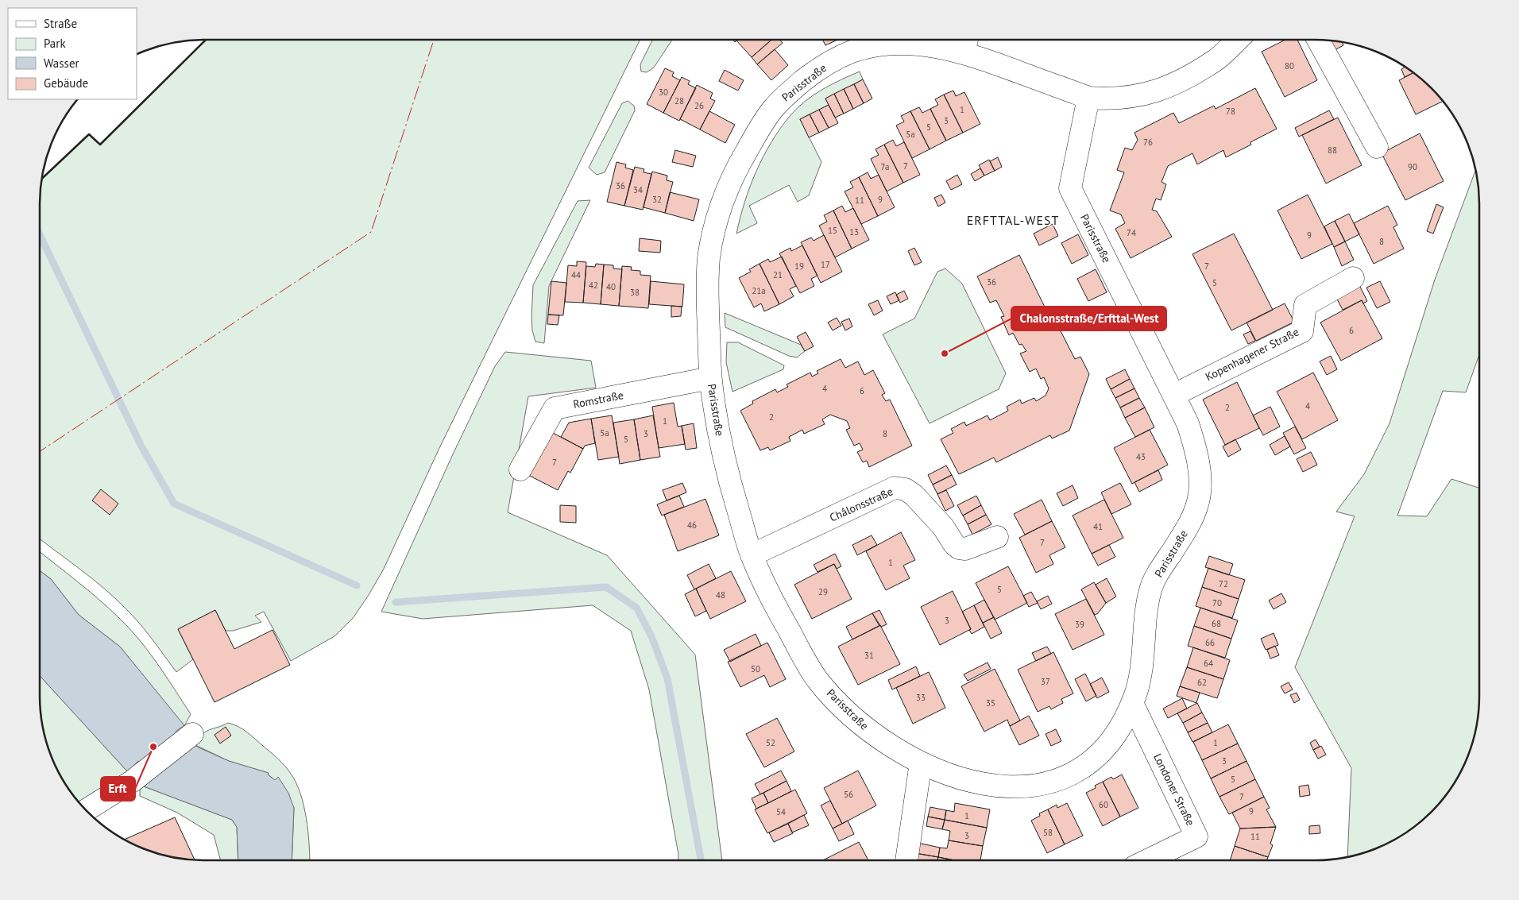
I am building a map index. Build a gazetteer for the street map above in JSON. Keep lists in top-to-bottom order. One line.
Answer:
{"streets":{"street":["Parisstraße","Kopenhagener Straße","Romstraße","Châlonsstraße","Londoner Straße"]},"crossings":[["Parisstraße","Kopenhagener Straße"],["Parisstraße","Romstraße"],["Parisstraße","Châlonsstraße"],["Parisstraße","Londoner Straße"]],"districts":["ERFTTAL-WEST"],"places":["Chalonsstraße/Erfttal-West","Erft"],"house_numbers":["80","30","28","26","1","78","3","5","5a","76","88","7","7a","90","36","34","32","9","11","15","13","74","9","8","17","19","7","44","21","36","5","42","40","21a","38","6","4","6","4","2","2","1","5a","3","8","5","43","7","46","41","7","1","72","5","29","48","70","3","68","39","66","31","64","50","37","62","33","35","52","1","3","5","56","7","60","9","54","1","58","3","11"],"legend":["Straße","Park","Wasser","Gebäude"]}
